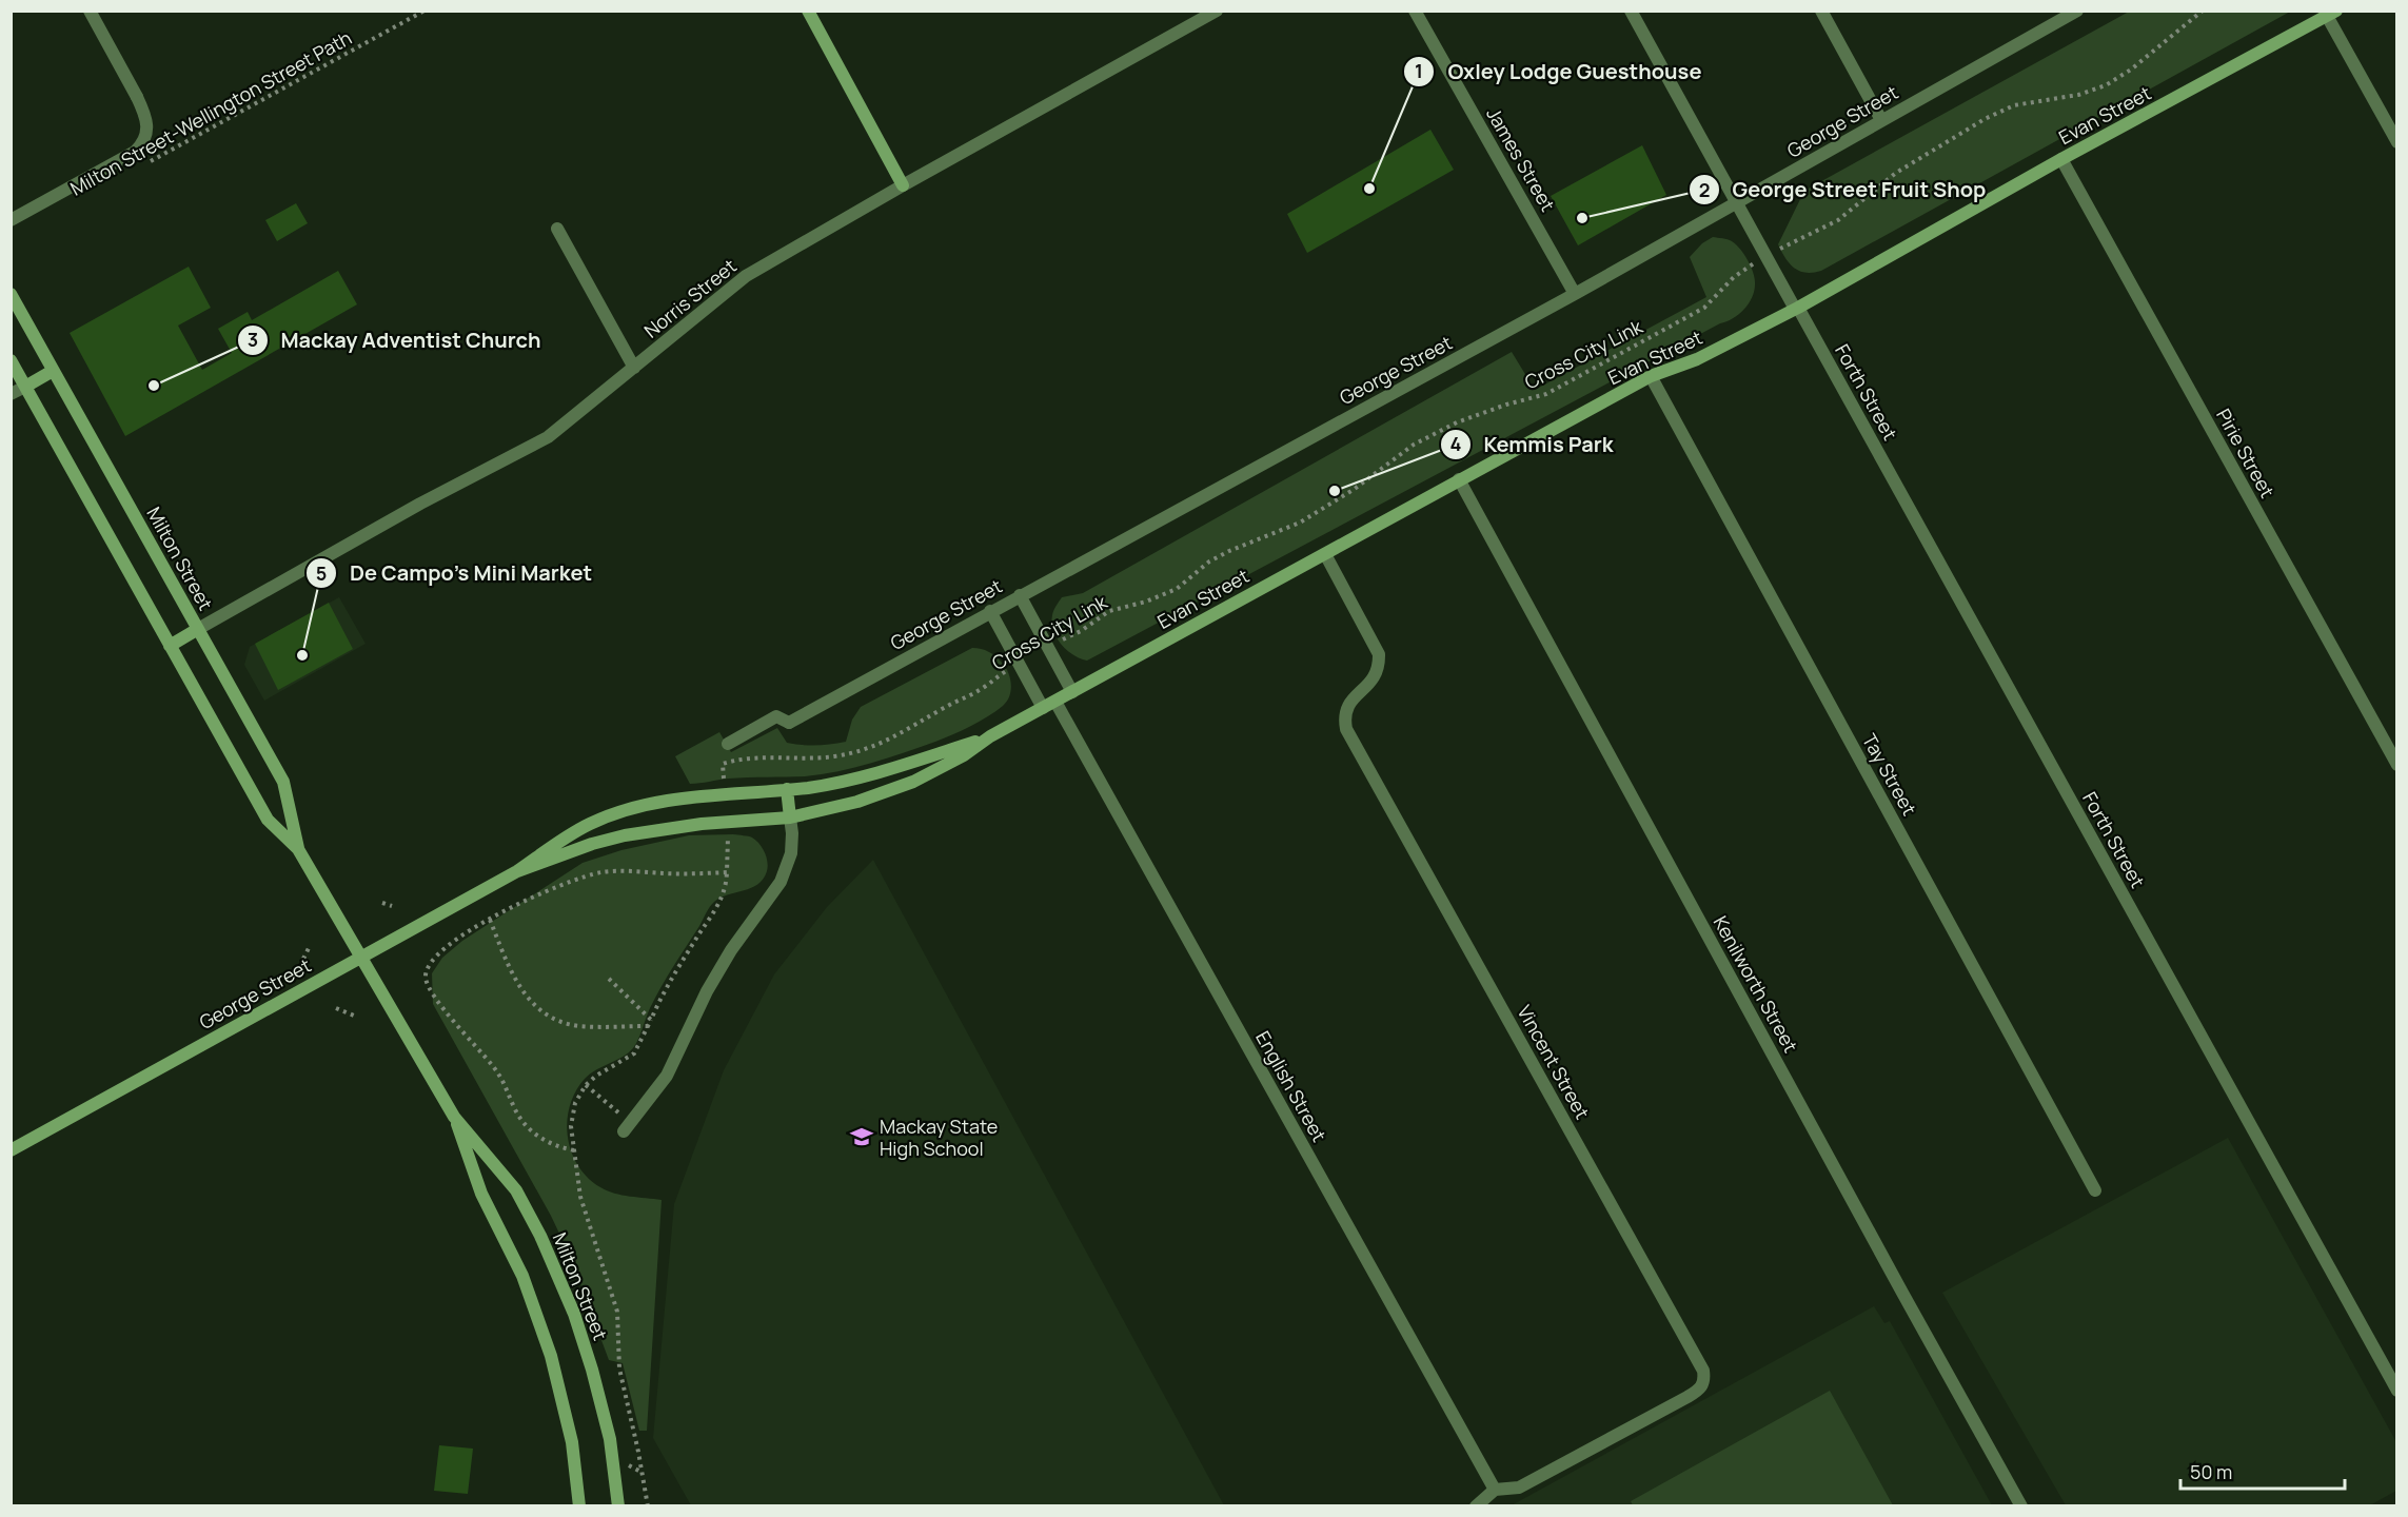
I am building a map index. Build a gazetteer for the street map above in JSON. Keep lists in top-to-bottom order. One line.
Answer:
{"streets":{"street":["Evan Street","George Street","James Street","Norris Street","Forth Street","Pirie Street","Milton Street","Tay Street","Kenilworth Street","Vincent Street","English Street"],"path":["Milton Street-Wellington Street Path","Cross City Link"]},"crossings":[["Evan Street","George Street"],["Evan Street","Forth Street"],["Evan Street","Pirie Street"],["Evan Street","Tay Street"],["Evan Street","Kenilworth Street"],["Evan Street","Vincent Street"],["Evan Street","English Street"],["George Street","James Street"],["George Street","Cross City Link"],["George Street","Forth Street"],["George Street","Milton Street"],["Norris Street","Milton Street"],["Cross City Link","Forth Street"],["Vincent Street","English Street"]],"places":{"other":["Oxley Lodge Guesthouse","George Street Fruit Shop","Mackay Adventist Church","Kemmis Park","De Campo's Mini Market"],"school or university":["Mackay State High School"]},"scale_bar":"50 m"}
